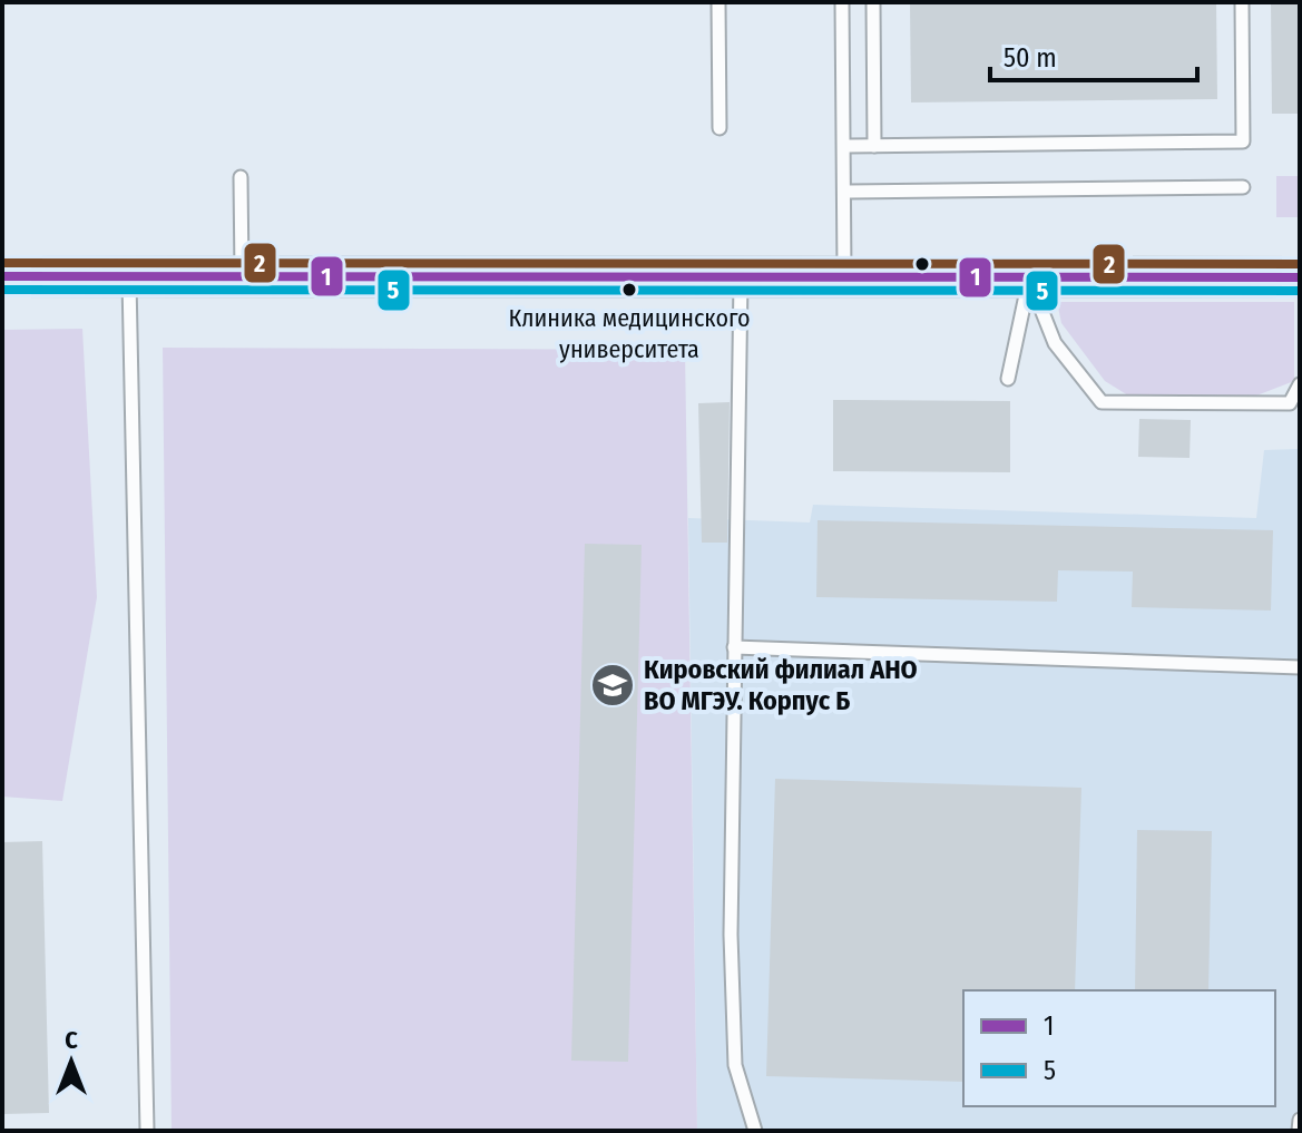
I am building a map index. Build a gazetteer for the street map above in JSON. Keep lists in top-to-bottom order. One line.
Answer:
{"places":{"other":["Клиника медицинского университета"],"school or university":["Кировский филиал АНО ВО МГЭУ. Корпус Б"]},"lines":["transit line 2","transit line 1","transit line 5"],"legend":["1","5"],"scale_bar":"50 m","north":"top"}
